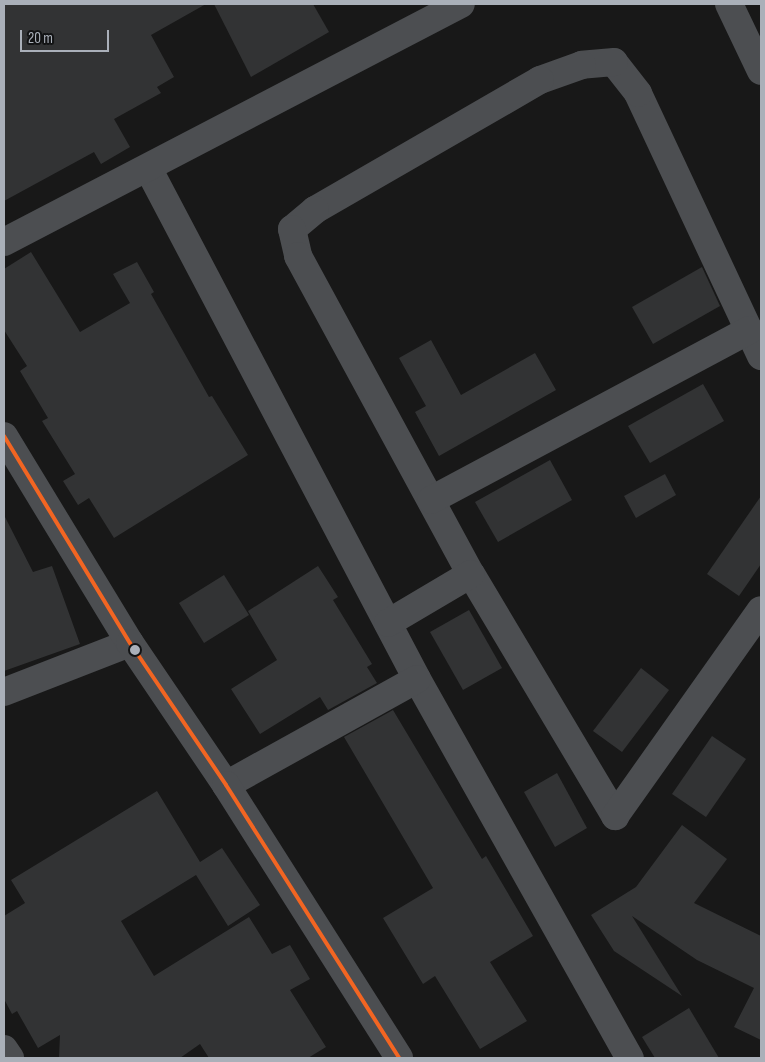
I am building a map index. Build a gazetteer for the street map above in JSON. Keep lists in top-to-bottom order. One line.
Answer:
{"scale_bar":"20 m"}
